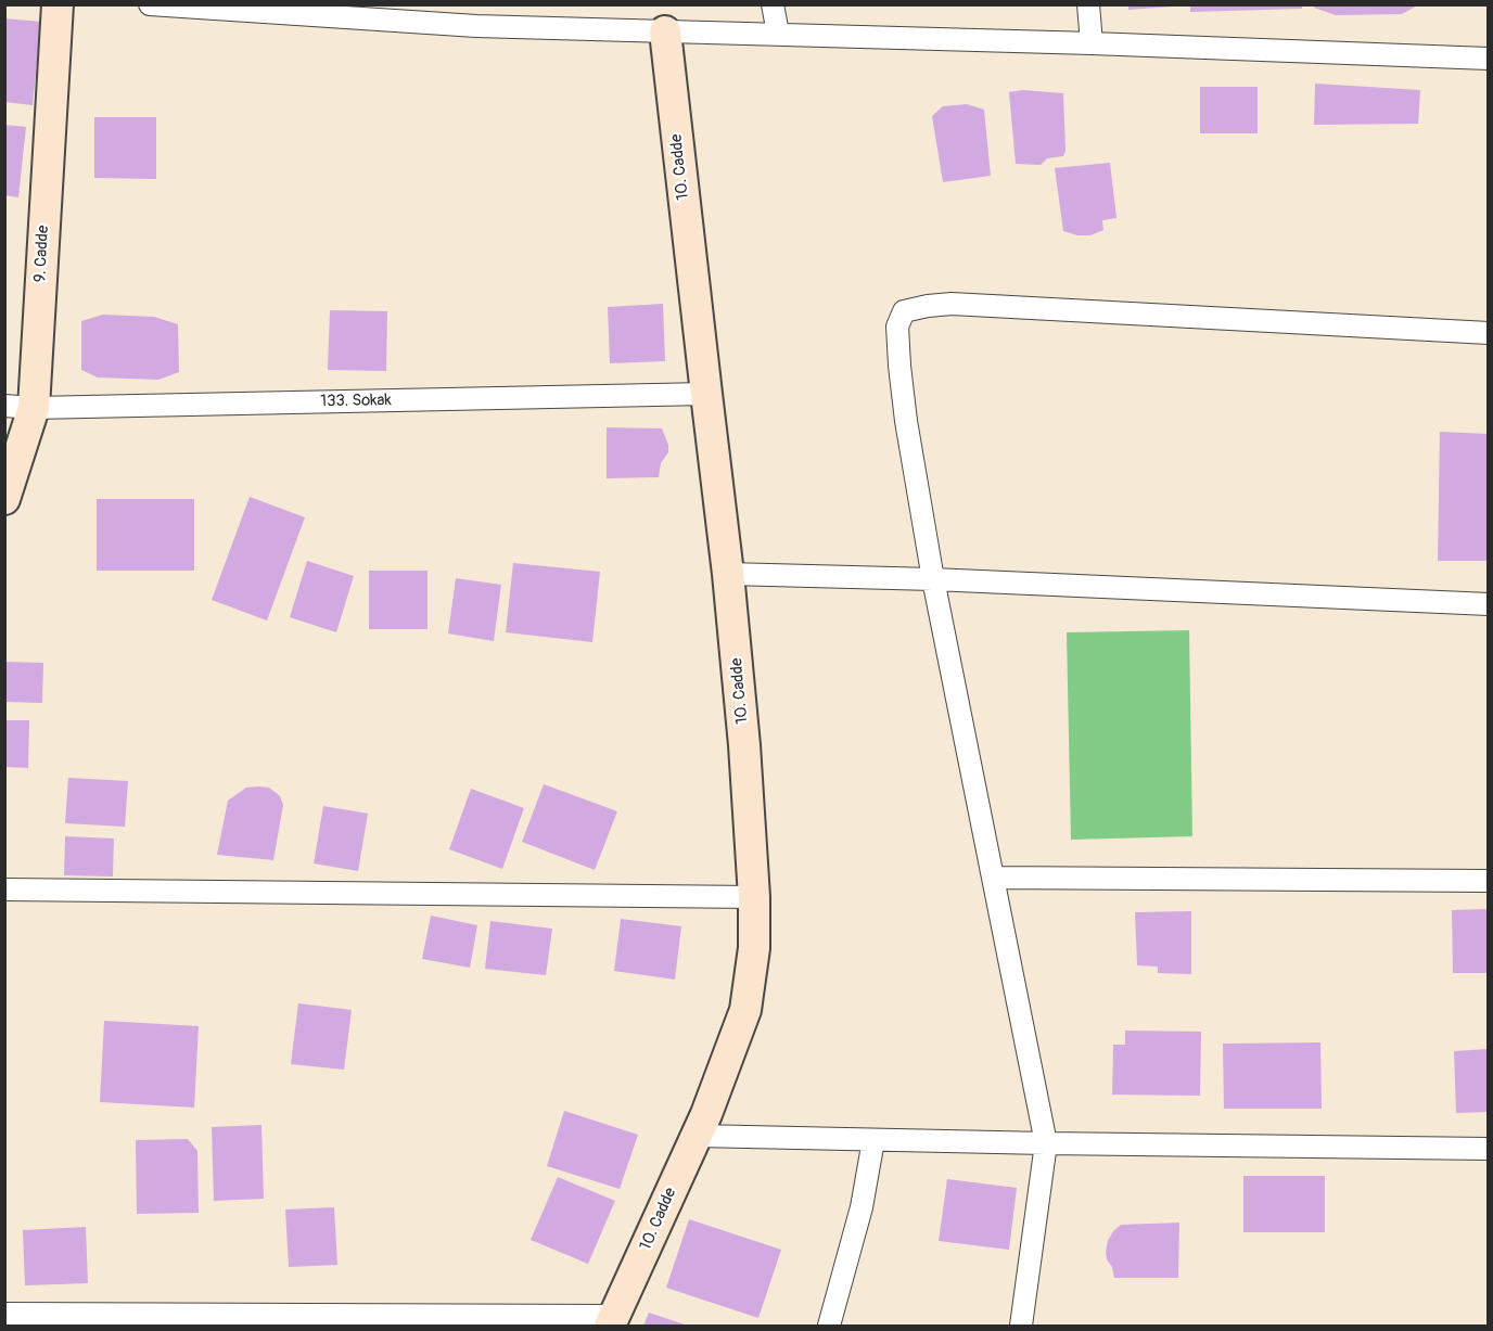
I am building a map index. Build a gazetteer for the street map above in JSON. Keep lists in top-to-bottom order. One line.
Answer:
{"streets":{"street":["10. Cadde","9. Cadde","133. Sokak"]},"crossings":[["10. Cadde","133. Sokak"],["9. Cadde","133. Sokak"]]}
